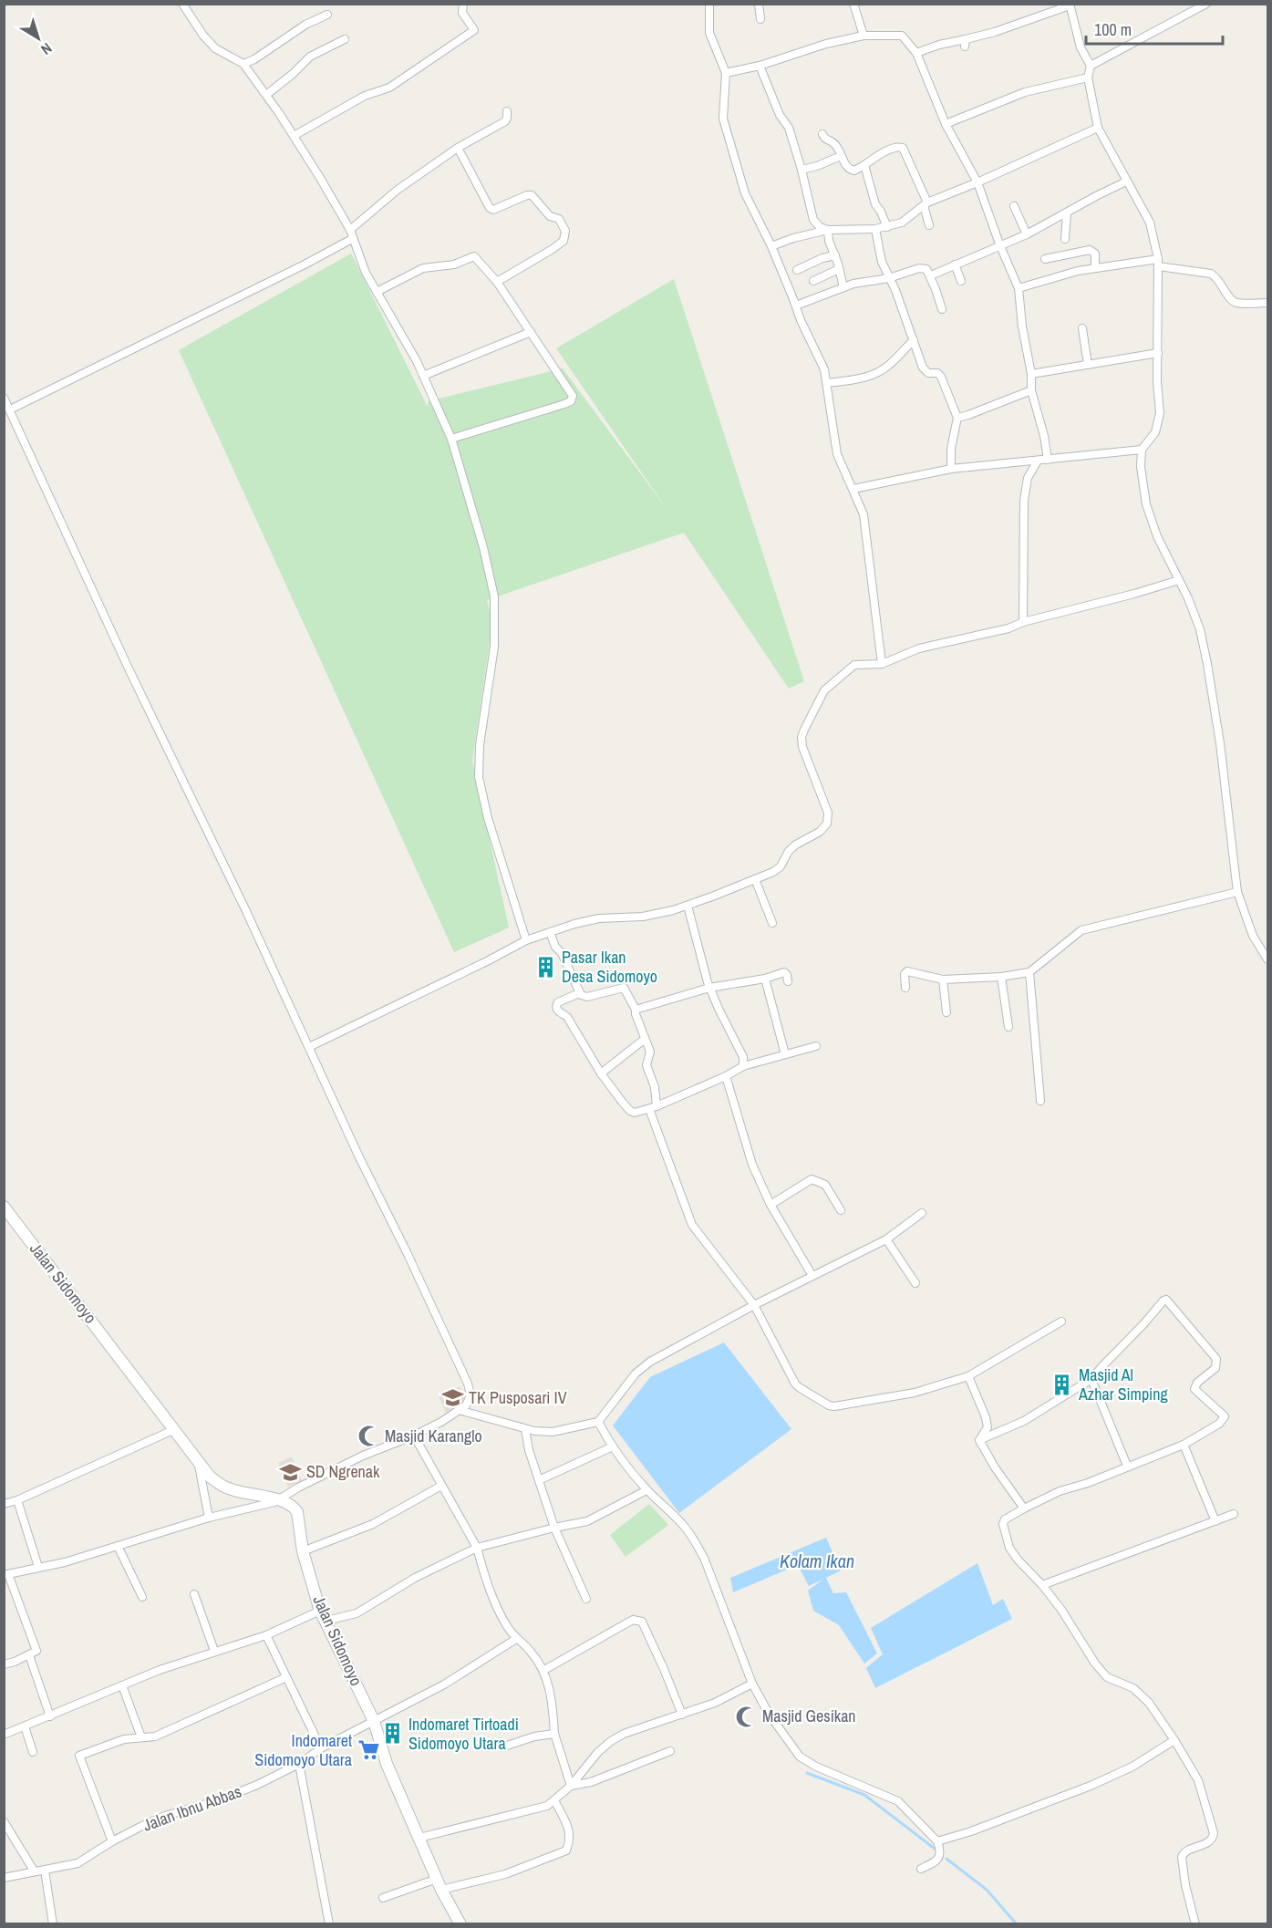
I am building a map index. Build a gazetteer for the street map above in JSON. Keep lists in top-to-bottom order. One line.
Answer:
{"streets":{"main road":["Jalan Sidomoyo"],"street":["Jalan Ibnu Abbas"]},"crossings":[["Jalan Sidomoyo","Jalan Ibnu Abbas"]],"water":["Kolam Ikan"],"places":{"building":["Pasar Ikan Desa Sidomoyo","Masjid Al Azhar Simping","Indomaret Tirtoadi Sidomoyo Utara"],"school or university":["TK Pusposari IV","SD Ngrenak"],"mosque":["Masjid Karanglo","Masjid Gesikan"],"supermarket":["Indomaret Sidomoyo Utara"]},"scale_bar":"100 m","north":"bottom right"}
